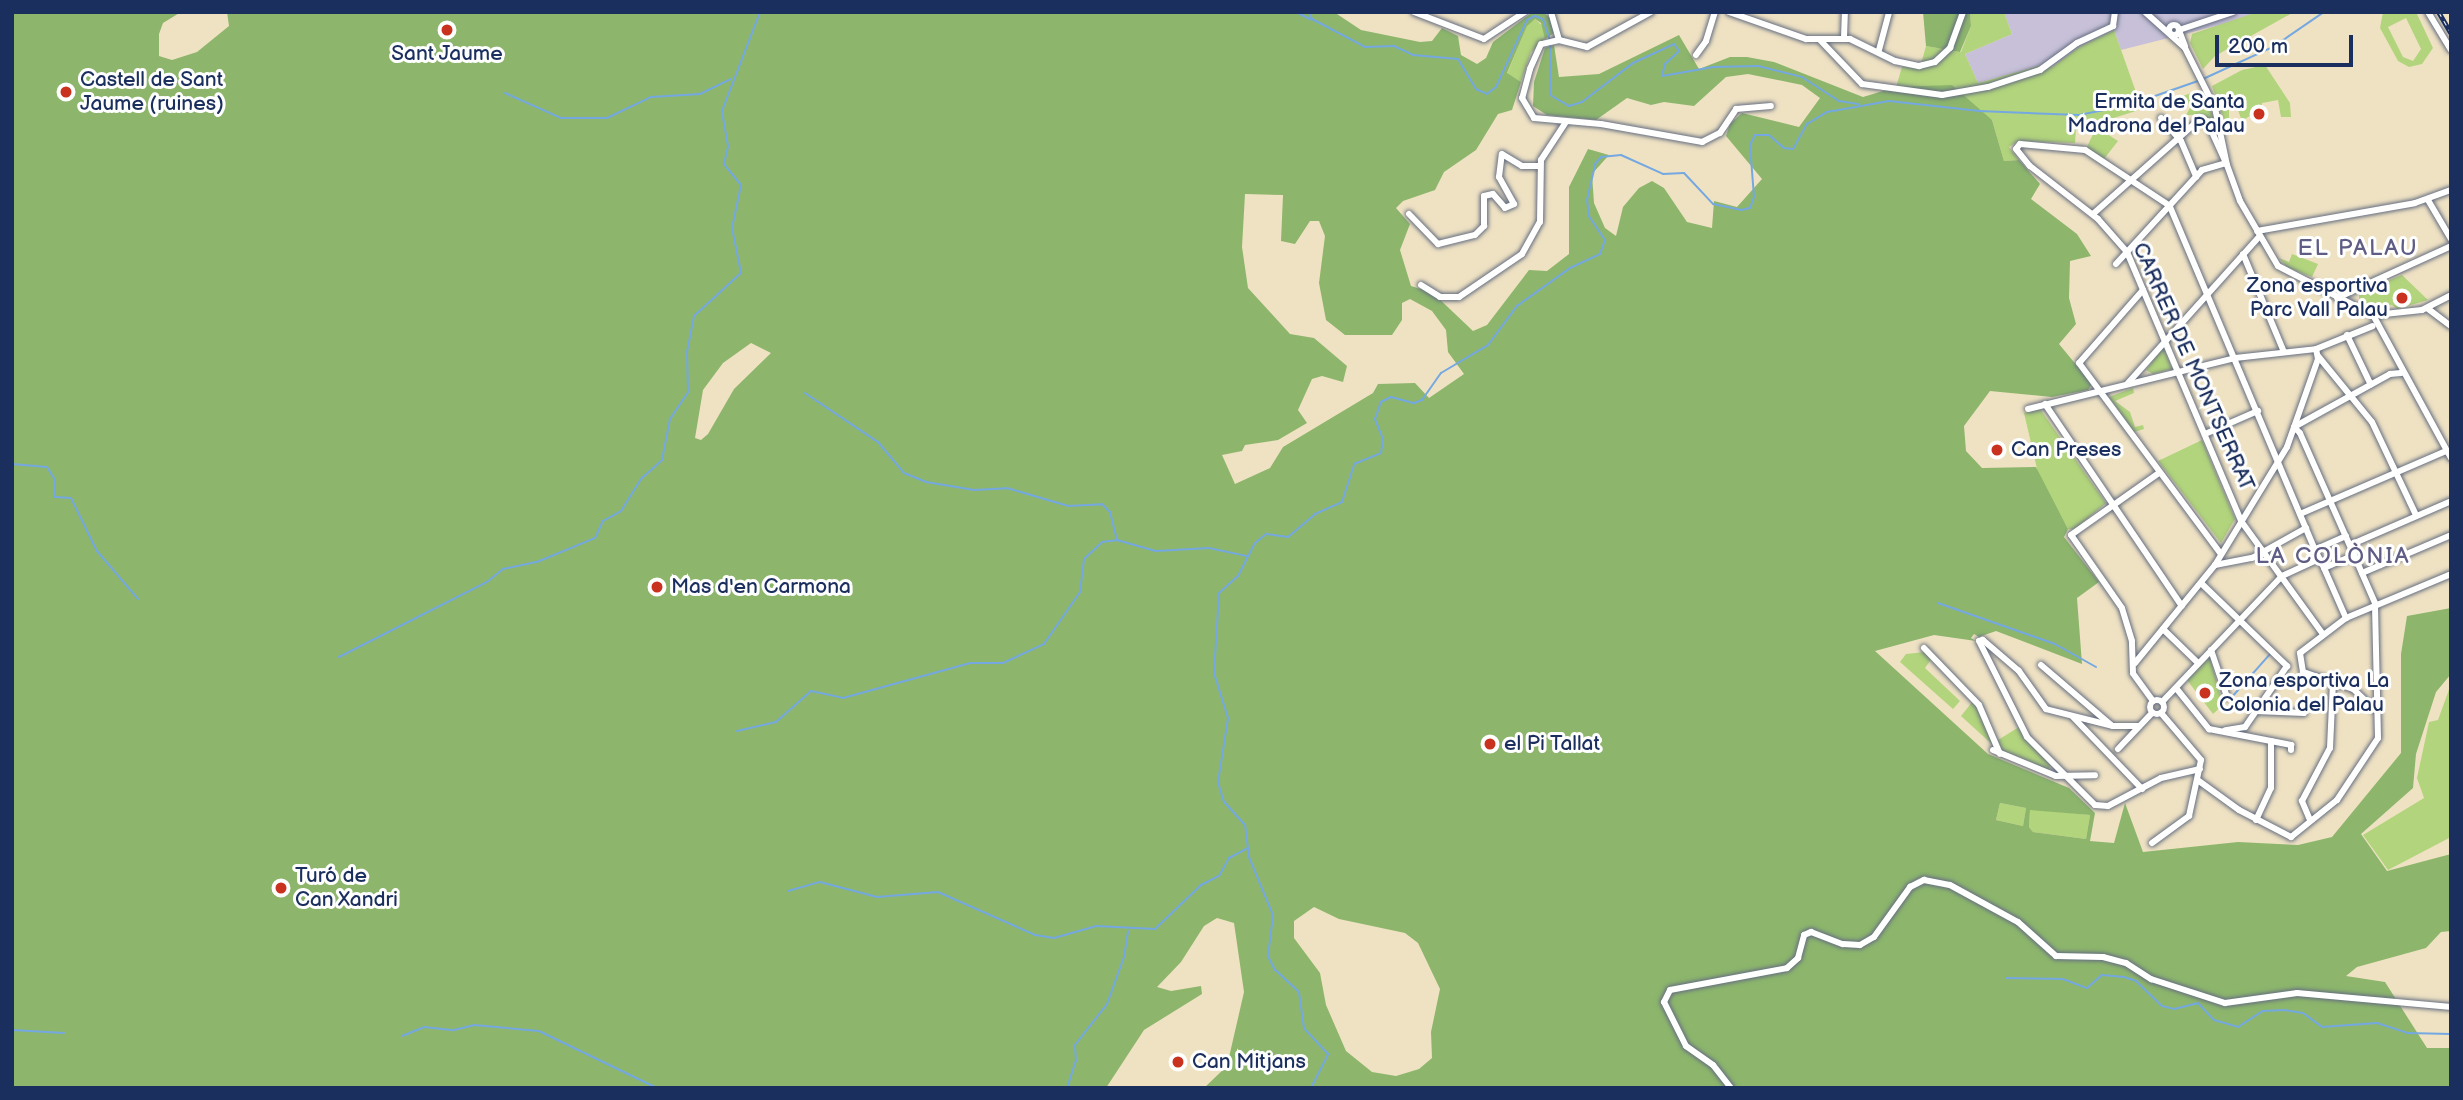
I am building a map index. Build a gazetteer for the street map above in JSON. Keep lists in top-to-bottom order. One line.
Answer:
{"streets":{"street":["CARRER DE MONTSERRAT"]},"districts":["EL PALAU","LA COLÒNIA"],"places":["Sant Jaume","Castell de Sant Jaume (ruines)","Ermita de Santa Madrona del Palau","Zona esportiva Parc Vall Palau","Can Preses","Mas d'en Carmona","Zona esportiva La Colonia del Palau","el Pi Tallat","Turó de Can Xandri","Can Mitjans"],"scale_bar":"200 m"}
